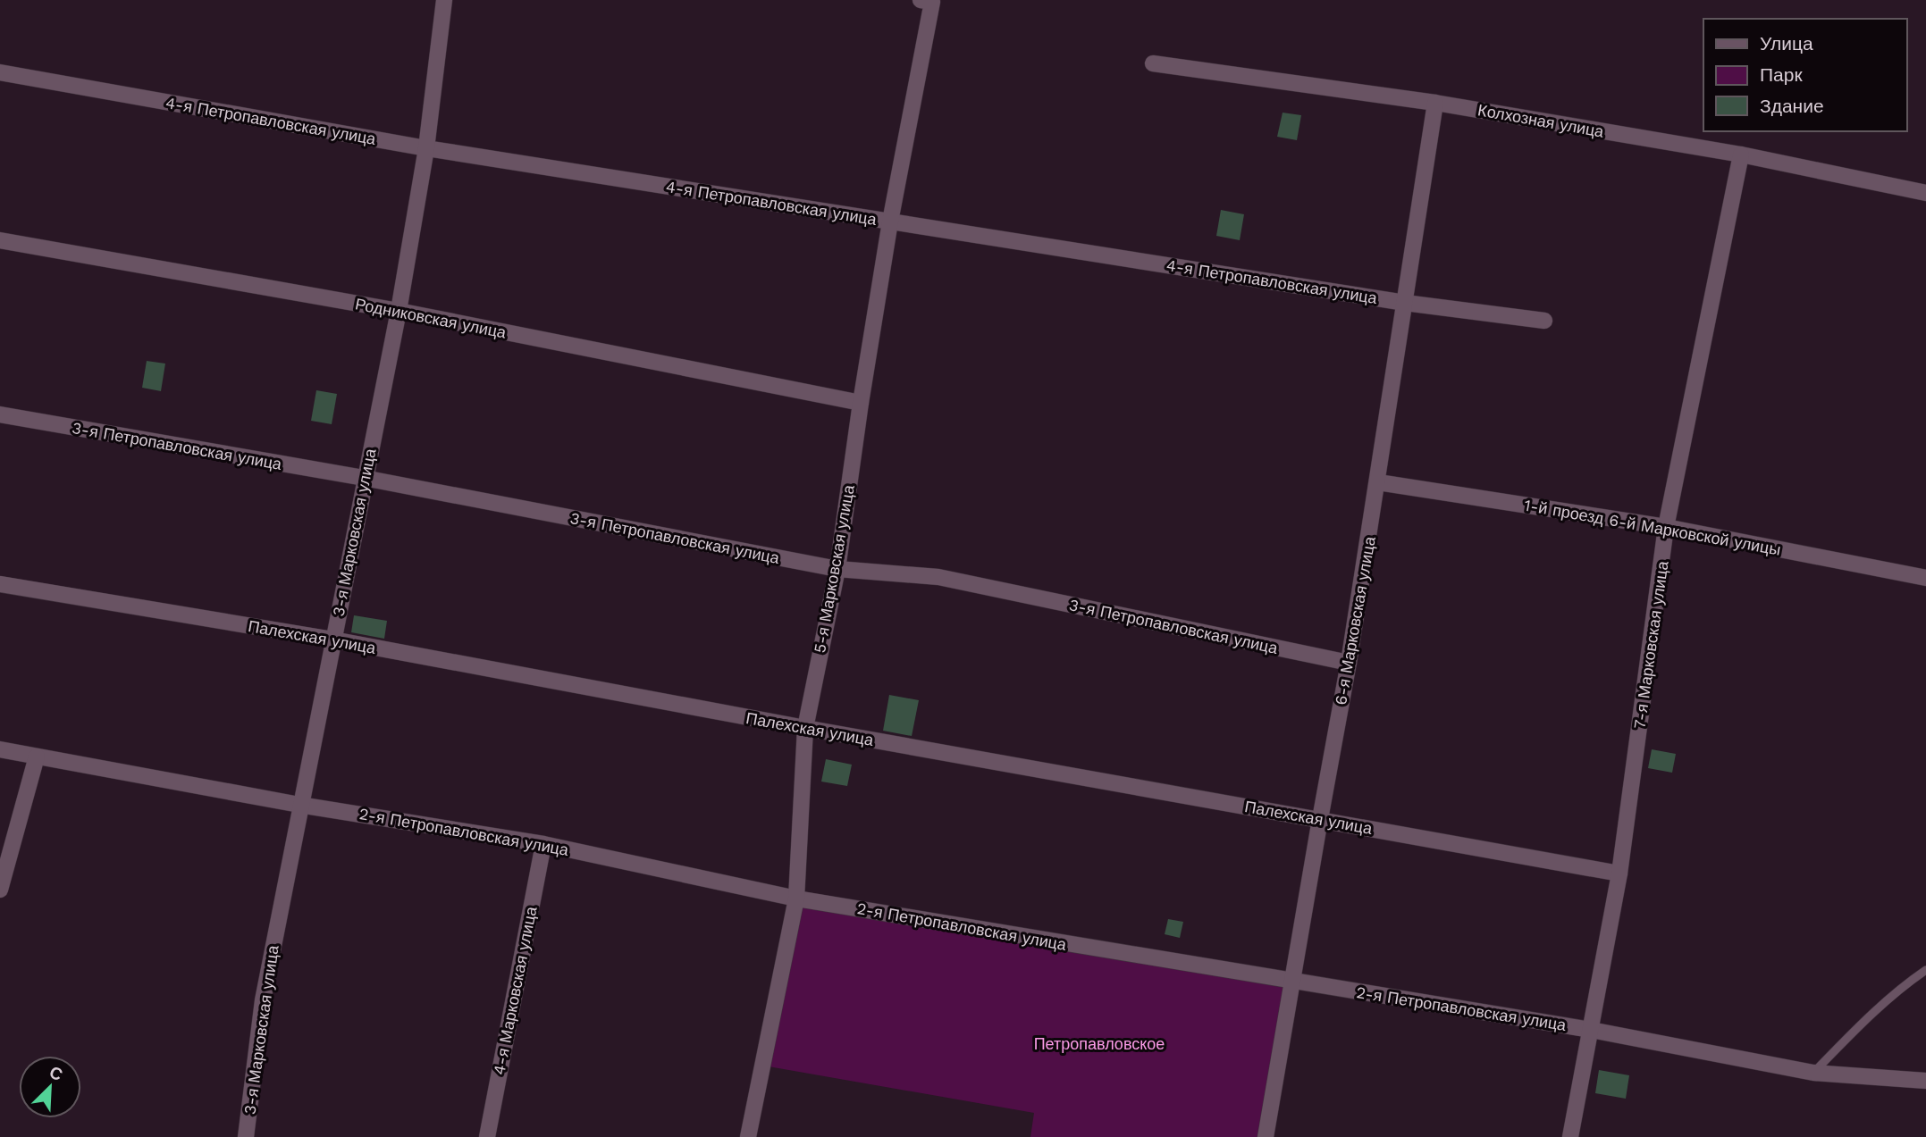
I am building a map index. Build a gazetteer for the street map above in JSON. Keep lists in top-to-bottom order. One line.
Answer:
{"streets":{"street":["4-я Петропавловская улица","Колхозная улица","Родниковская улица","3-я Петропавловская улица","1-й проезд 6-й Марковской улицы","3-я Марковская улица","5-я Марковская улица","6-я Марковская улица","Палехская улица","7-я Марковская улица","2-я Петропавловская улица","4-я Марковская улица"]},"crossings":[["4-я Петропавловская улица","3-я Марковская улица"],["4-я Петропавловская улица","5-я Марковская улица"],["4-я Петропавловская улица","6-я Марковская улица"],["Колхозная улица","6-я Марковская улица"],["Колхозная улица","7-я Марковская улица"],["Родниковская улица","3-я Марковская улица"],["Родниковская улица","5-я Марковская улица"],["3-я Петропавловская улица","3-я Марковская улица"],["3-я Петропавловская улица","5-я Марковская улица"],["3-я Петропавловская улица","6-я Марковская улица"],["1-й проезд 6-й Марковской улицы","6-я Марковская улица"],["1-й проезд 6-й Марковской улицы","7-я Марковская улица"],["3-я Марковская улица","Палехская улица"],["3-я Марковская улица","2-я Петропавловская улица"],["5-я Марковская улица","Палехская улица"],["5-я Марковская улица","2-я Петропавловская улица"],["6-я Марковская улица","Палехская улица"],["6-я Марковская улица","2-я Петропавловская улица"],["Палехская улица","7-я Марковская улица"],["7-я Марковская улица","2-я Петропавловская улица"],["2-я Петропавловская улица","4-я Марковская улица"]],"parks":["Петропавловское"],"legend":["Улица","Парк","Здание"],"north":"top right"}
